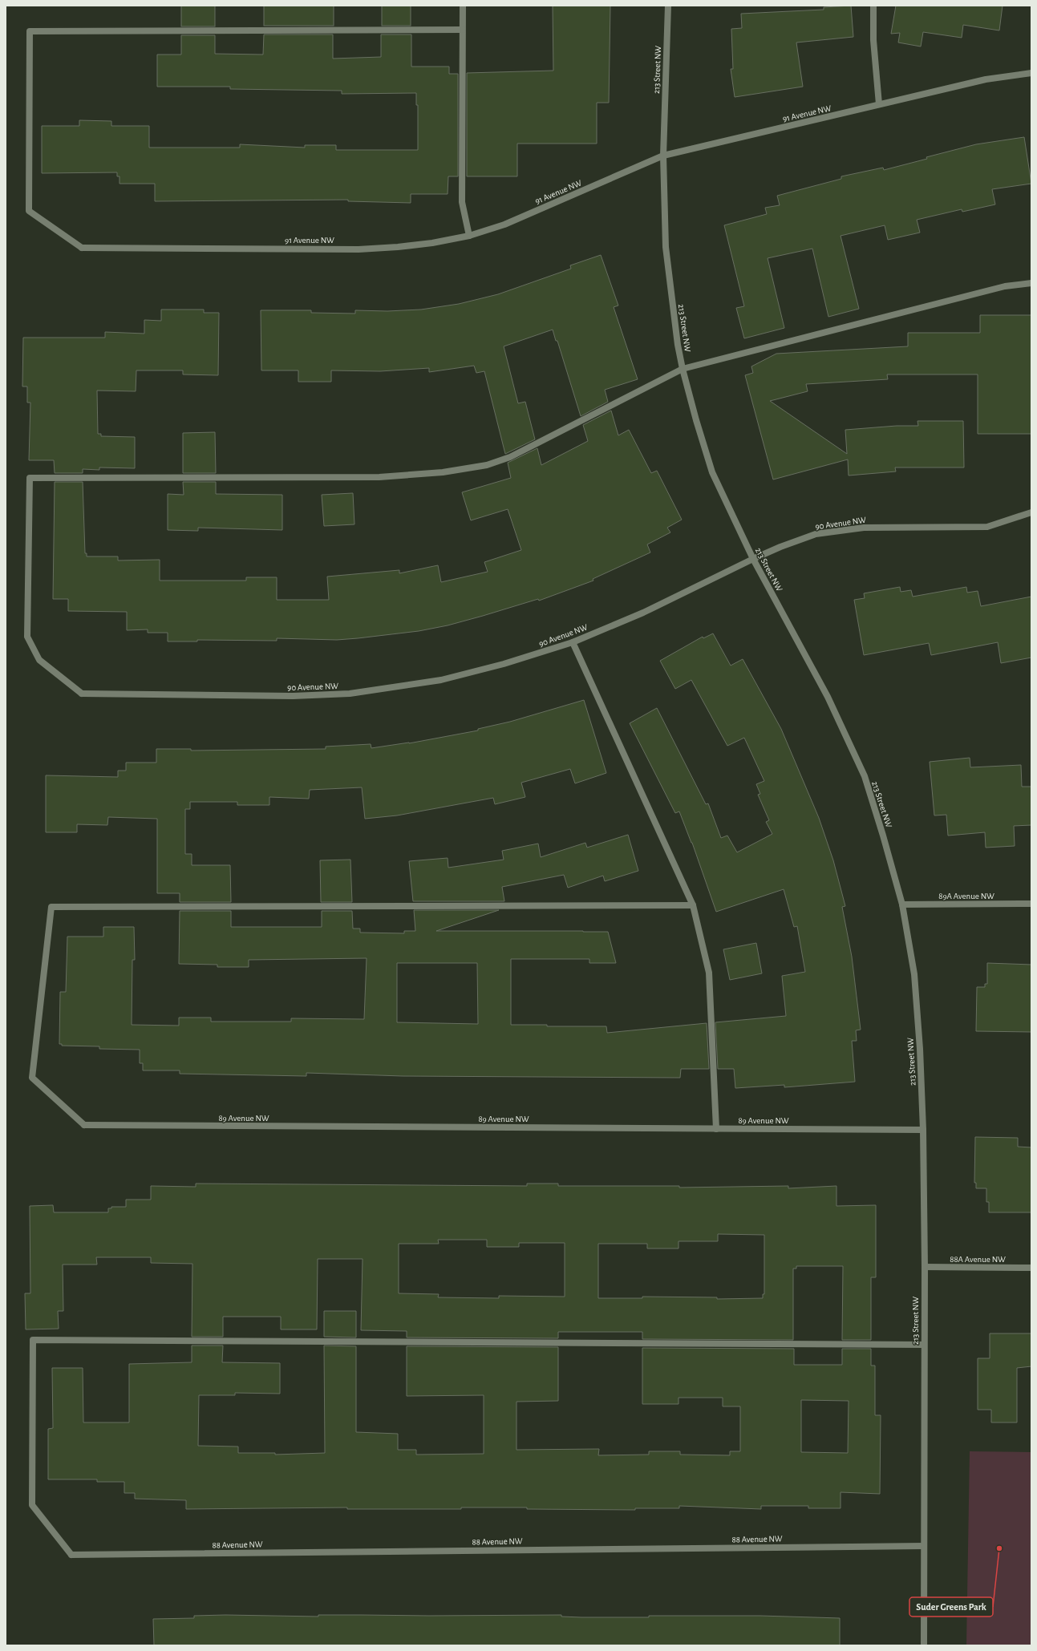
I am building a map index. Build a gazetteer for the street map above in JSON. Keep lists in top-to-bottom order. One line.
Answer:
{"streets":{"street":["213 Street NW","91 Avenue NW","90 Avenue NW","89A Avenue NW","89 Avenue NW","88A Avenue NW","88 Avenue NW"]},"crossings":[["213 Street NW","91 Avenue NW"],["213 Street NW","90 Avenue NW"],["213 Street NW","89A Avenue NW"],["213 Street NW","89 Avenue NW"],["213 Street NW","88A Avenue NW"],["213 Street NW","88 Avenue NW"]],"places":["Suder Greens Park"]}
